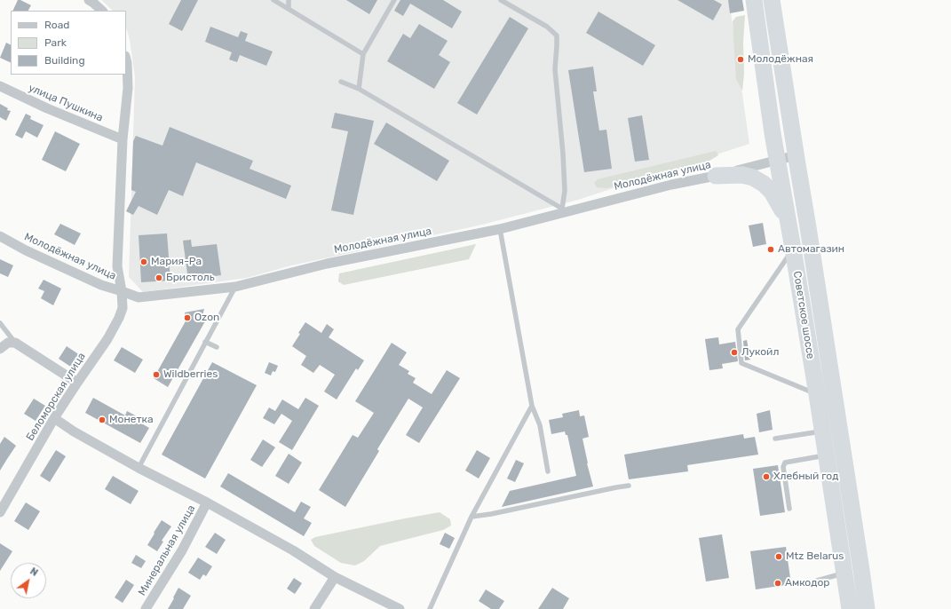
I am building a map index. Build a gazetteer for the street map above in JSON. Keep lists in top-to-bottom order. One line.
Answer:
{"streets":{"highway":["Советское шоссе"],"street":["улица Пушкина","Молодёжная улица","Беломорская улица","Минеральная улица"]},"crossings":[["улица Пушкина","Беломорская улица"],["Молодёжная улица","Советское шоссе"],["Молодёжная улица","Беломорская улица"]],"places":["Молодёжная","Автомагазин","Мария-Ра","Бристоль","Ozon","Лукойл","Wildberries","Монетка","Хлебный год","Mtz Belarus","Амкодор"],"legend":["Road","Park","Building"],"north":"top right"}
